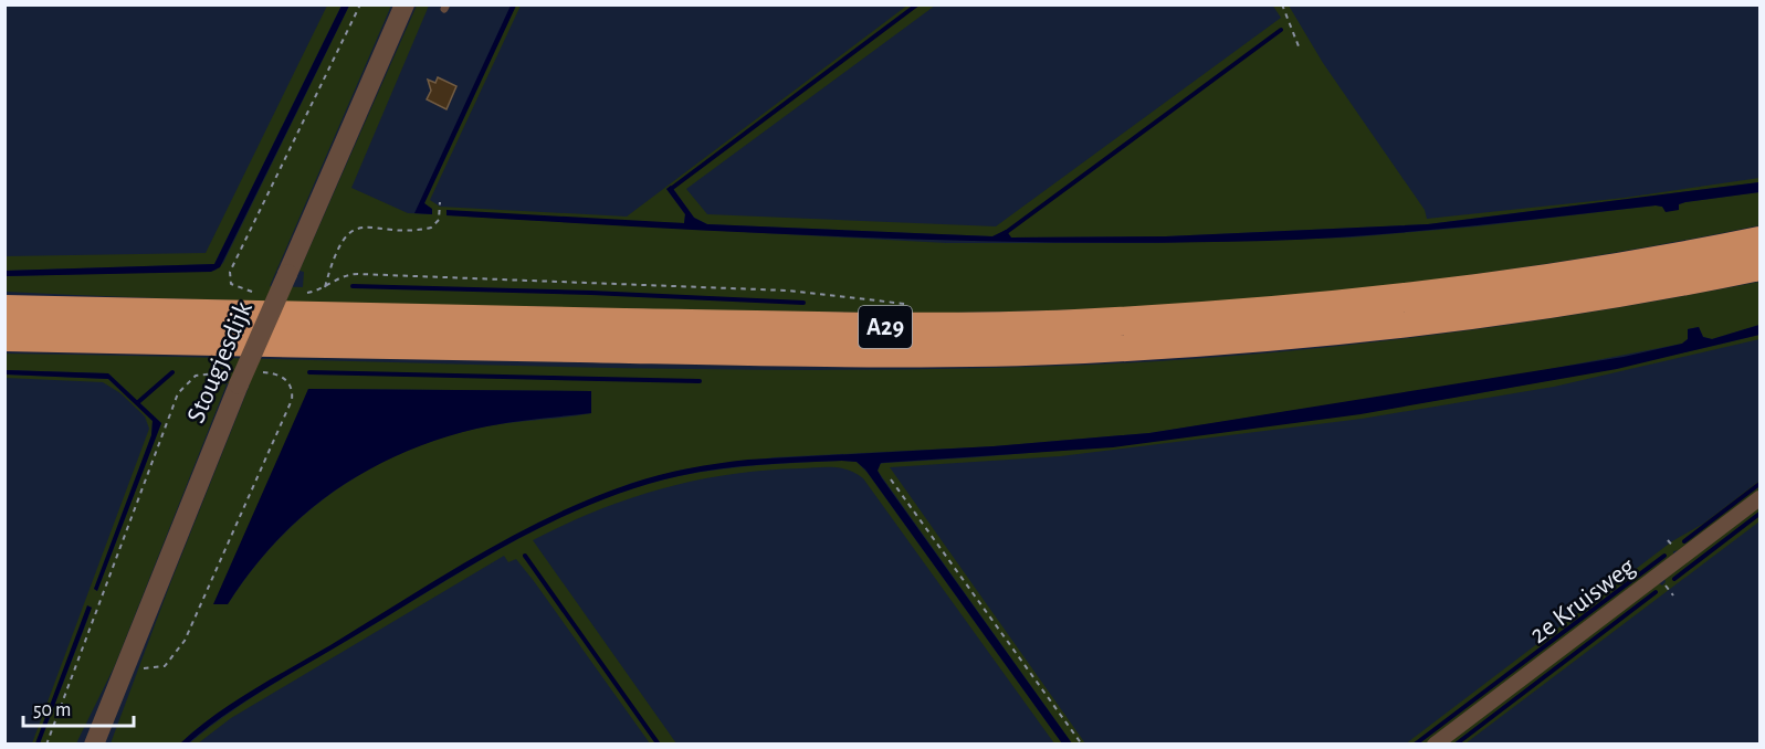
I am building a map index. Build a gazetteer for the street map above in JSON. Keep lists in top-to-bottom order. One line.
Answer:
{"streets":{"highway":["A29"],"street":["Stougjesdijk","2e Kruisweg"]},"scale_bar":"50 m"}
